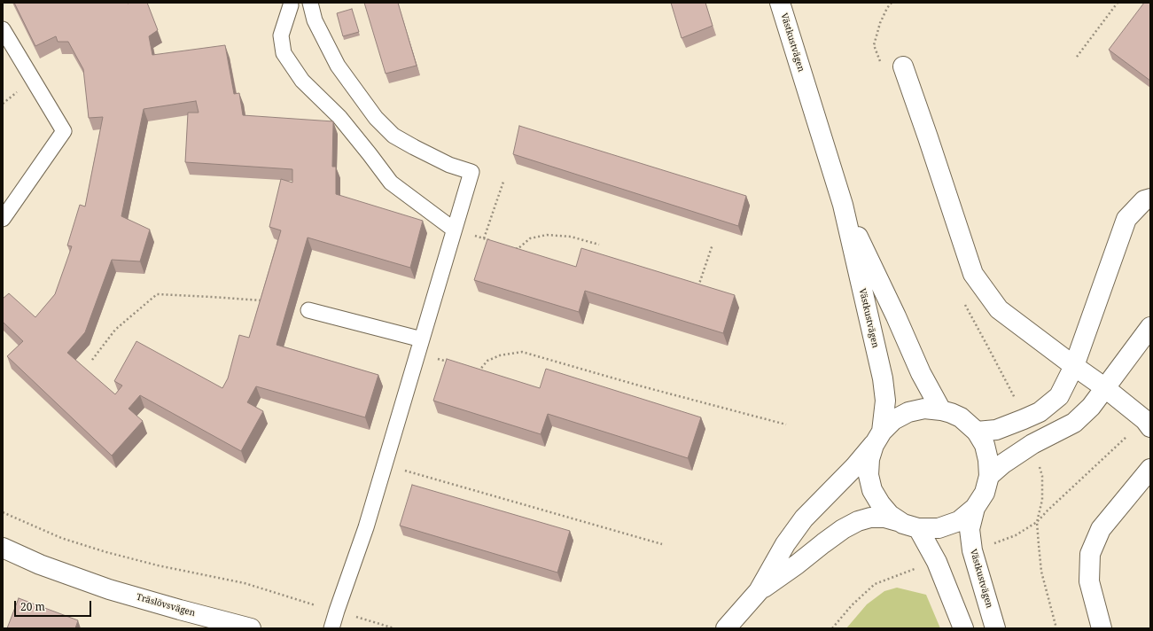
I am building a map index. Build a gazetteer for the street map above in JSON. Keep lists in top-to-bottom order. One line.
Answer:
{"streets":{"street":["Västkustvägen","Träslövsvägen"]},"scale_bar":"20 m"}
